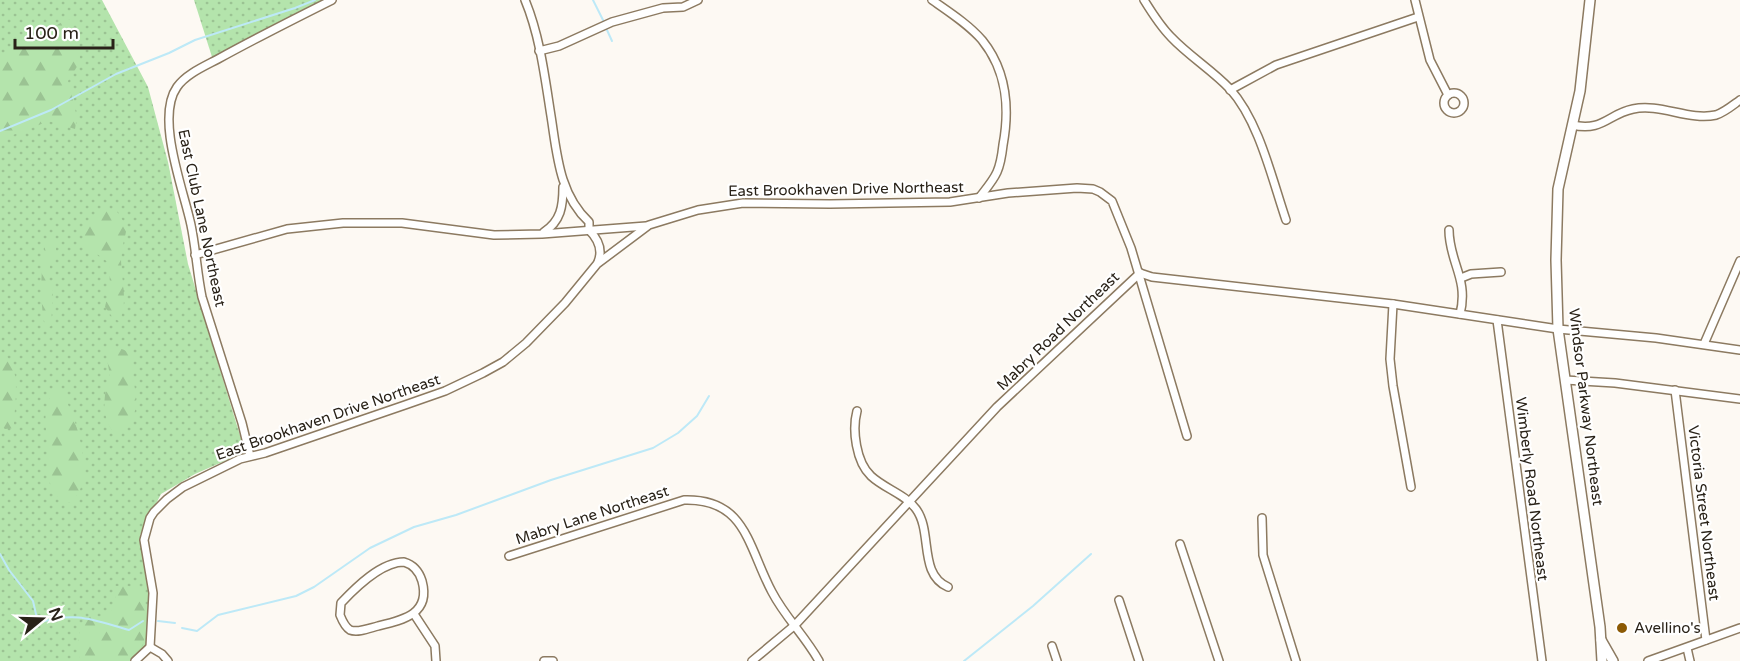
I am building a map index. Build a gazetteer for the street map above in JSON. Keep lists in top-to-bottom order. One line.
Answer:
{"streets":{"street":["East Brookhaven Drive Northeast","East Club Lane Northeast","Mabry Road Northeast","Windsor Parkway Northeast","Wimberly Road Northeast","Victoria Street Northeast","Mabry Lane Northeast"]},"crossings":[["East Brookhaven Drive Northeast","East Club Lane Northeast"],["East Brookhaven Drive Northeast","Mabry Road Northeast"],["Mabry Road Northeast","Windsor Parkway Northeast"],["Mabry Road Northeast","Wimberly Road Northeast"],["Mabry Road Northeast","Mabry Lane Northeast"]],"places":["Avellino's"],"scale_bar":"100 m","north":"right"}
